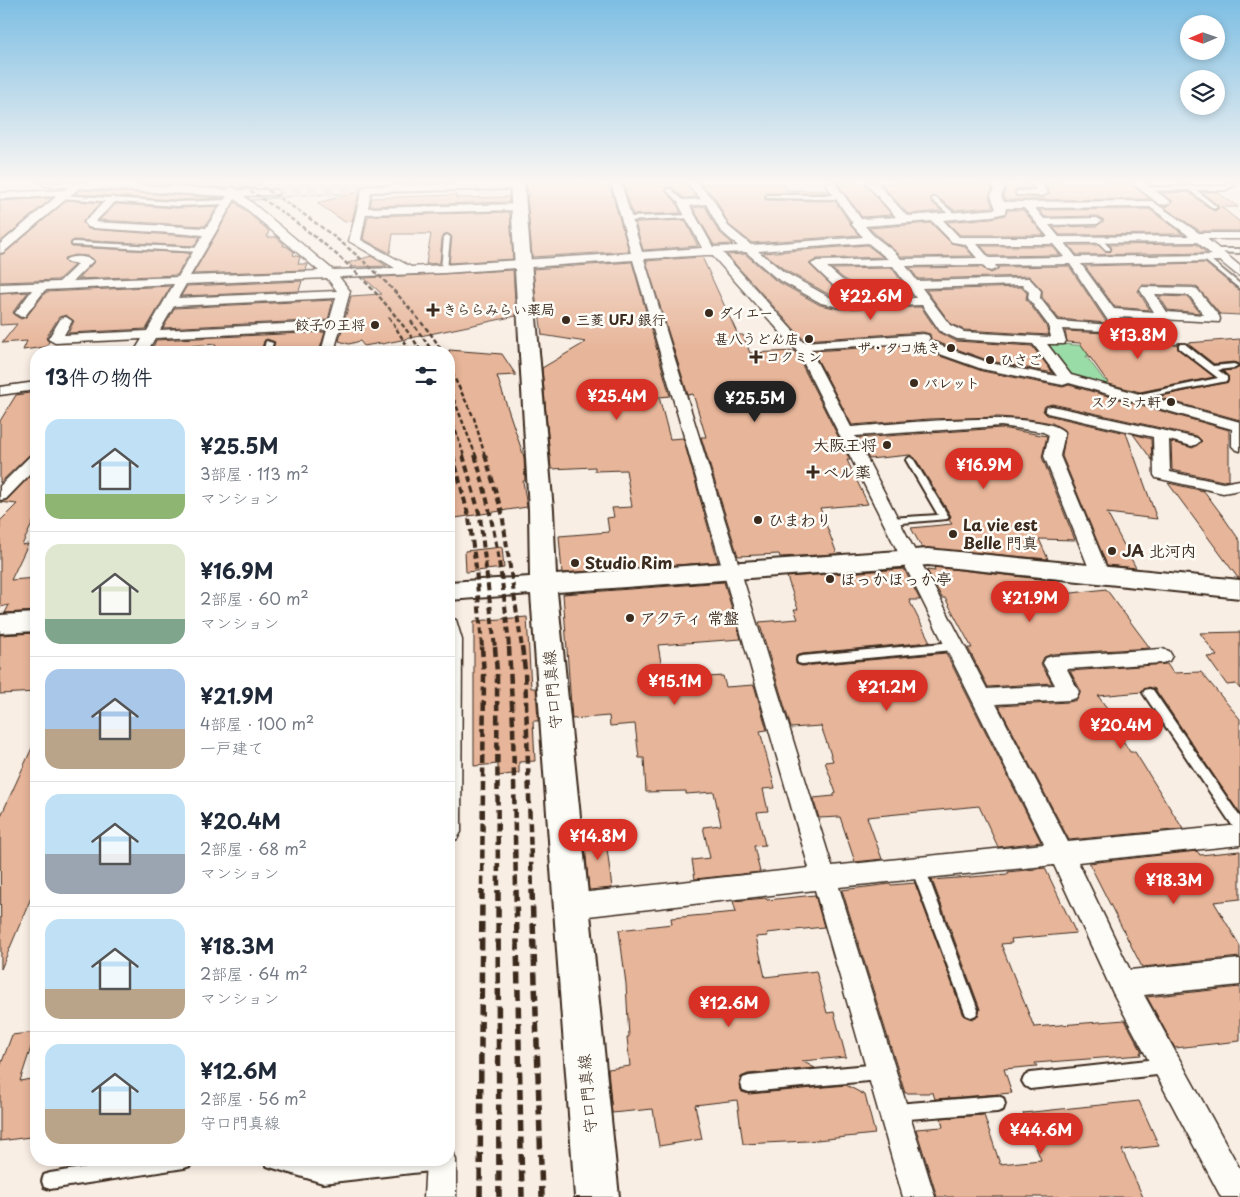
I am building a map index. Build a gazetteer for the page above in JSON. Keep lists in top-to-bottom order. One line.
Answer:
{"streets":{"main road":["守口門真線"]},"places":{"health":["きららみらい薬局","コクミン","ベル薬"],"other":["ダイエー","三菱 UFJ 銀行","餃子の王将","甚八うどん店","ザ・タコ焼き","ひさご","パレット","スタミナ軒","大阪王将","ひまわり","La vie est Belle 門真","JA 北河内","Studio Rim","ほっかほっか亭","アクティ 常盤"]},"north":"left","page":{"price":["¥22.6M","¥13.8M","¥25.4M","¥25.5M","¥16.9M","¥21.9M","¥15.1M","¥21.2M","¥20.4M","¥14.8M","¥18.3M","¥12.6M","¥44.6M"],"heading":"13件の物件","list":[{"name":"¥25.5M","note":"3部屋 · 113 m² · マンション"},{"name":"¥16.9M","note":"2部屋 · 60 m² · マンション"},{"name":"¥21.9M","note":"4部屋 · 100 m² · 一戸建て"},{"name":"¥20.4M","note":"2部屋 · 68 m² · マンション"},{"name":"¥18.3M","note":"2部屋 · 64 m² · マンション"},{"name":"¥12.6M","note":"2部屋 · 56 m² · 守口門真線"}]}}
